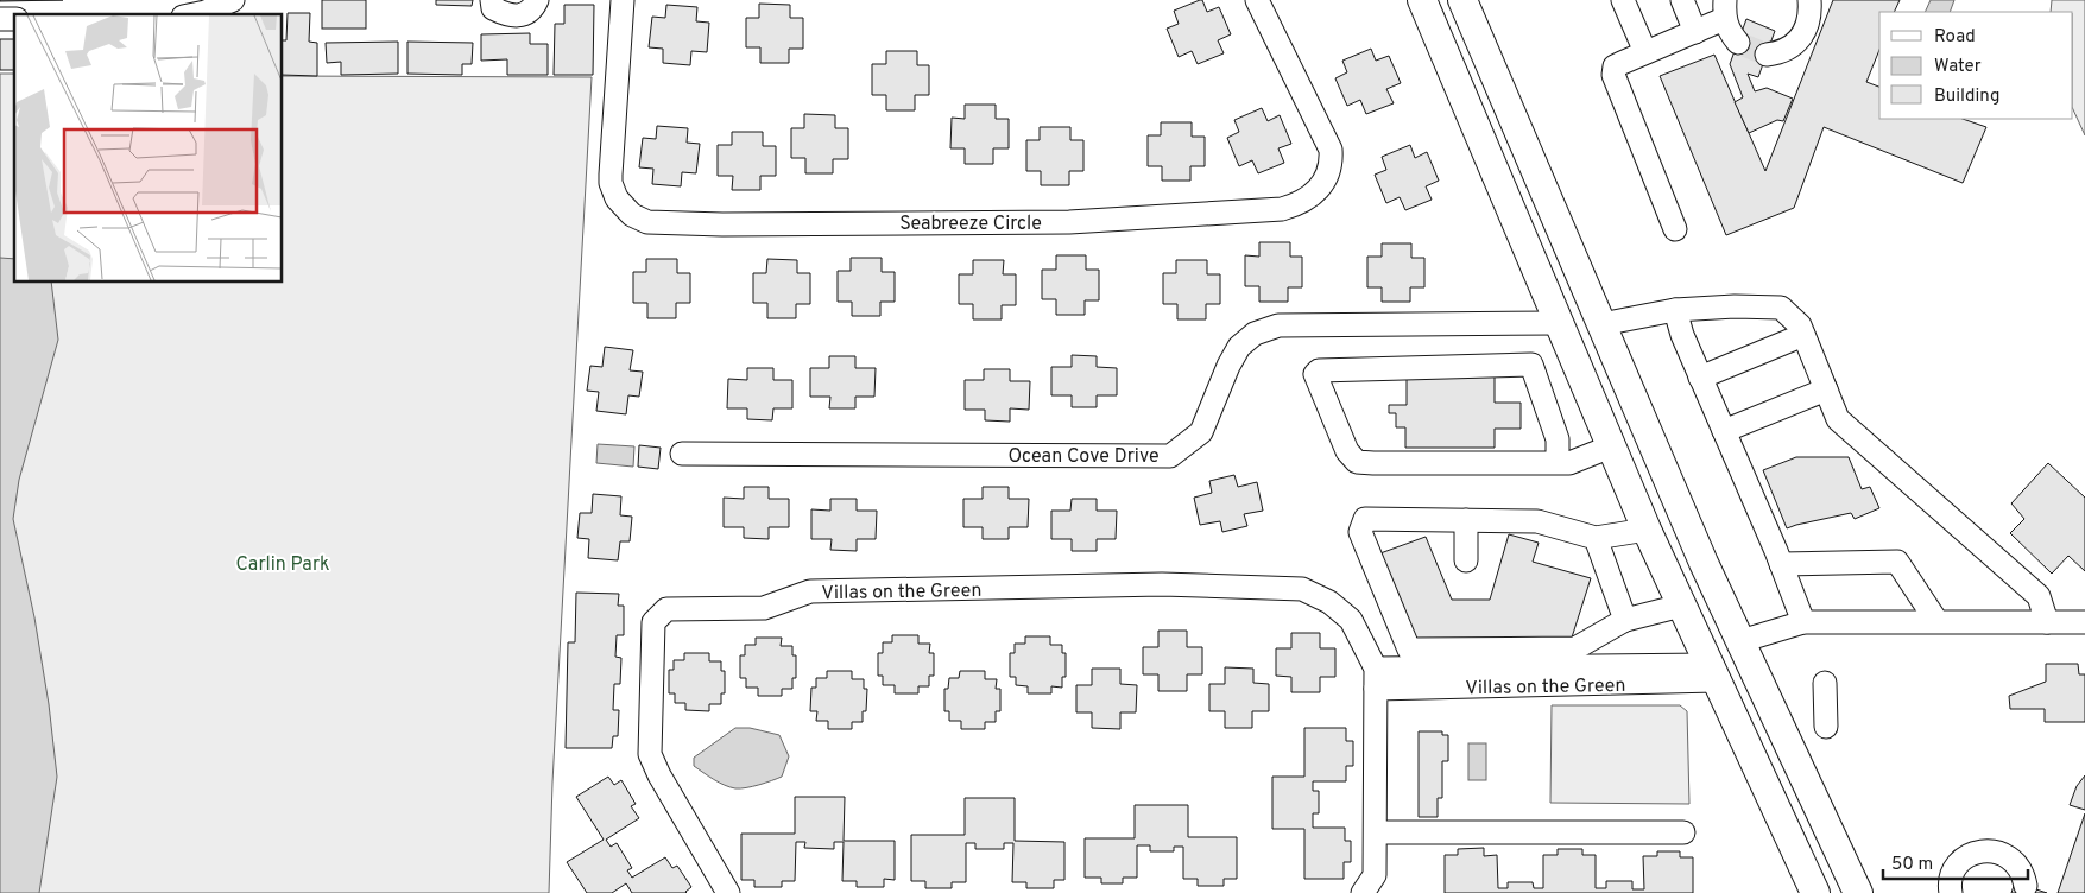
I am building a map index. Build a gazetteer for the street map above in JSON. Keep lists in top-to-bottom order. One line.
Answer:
{"streets":{"street":["Seabreeze Circle","Ocean Cove Drive","Villas on the Green"]},"parks":["Carlin Park"],"legend":["Road","Water","Building"],"scale_bar":"50 m"}
